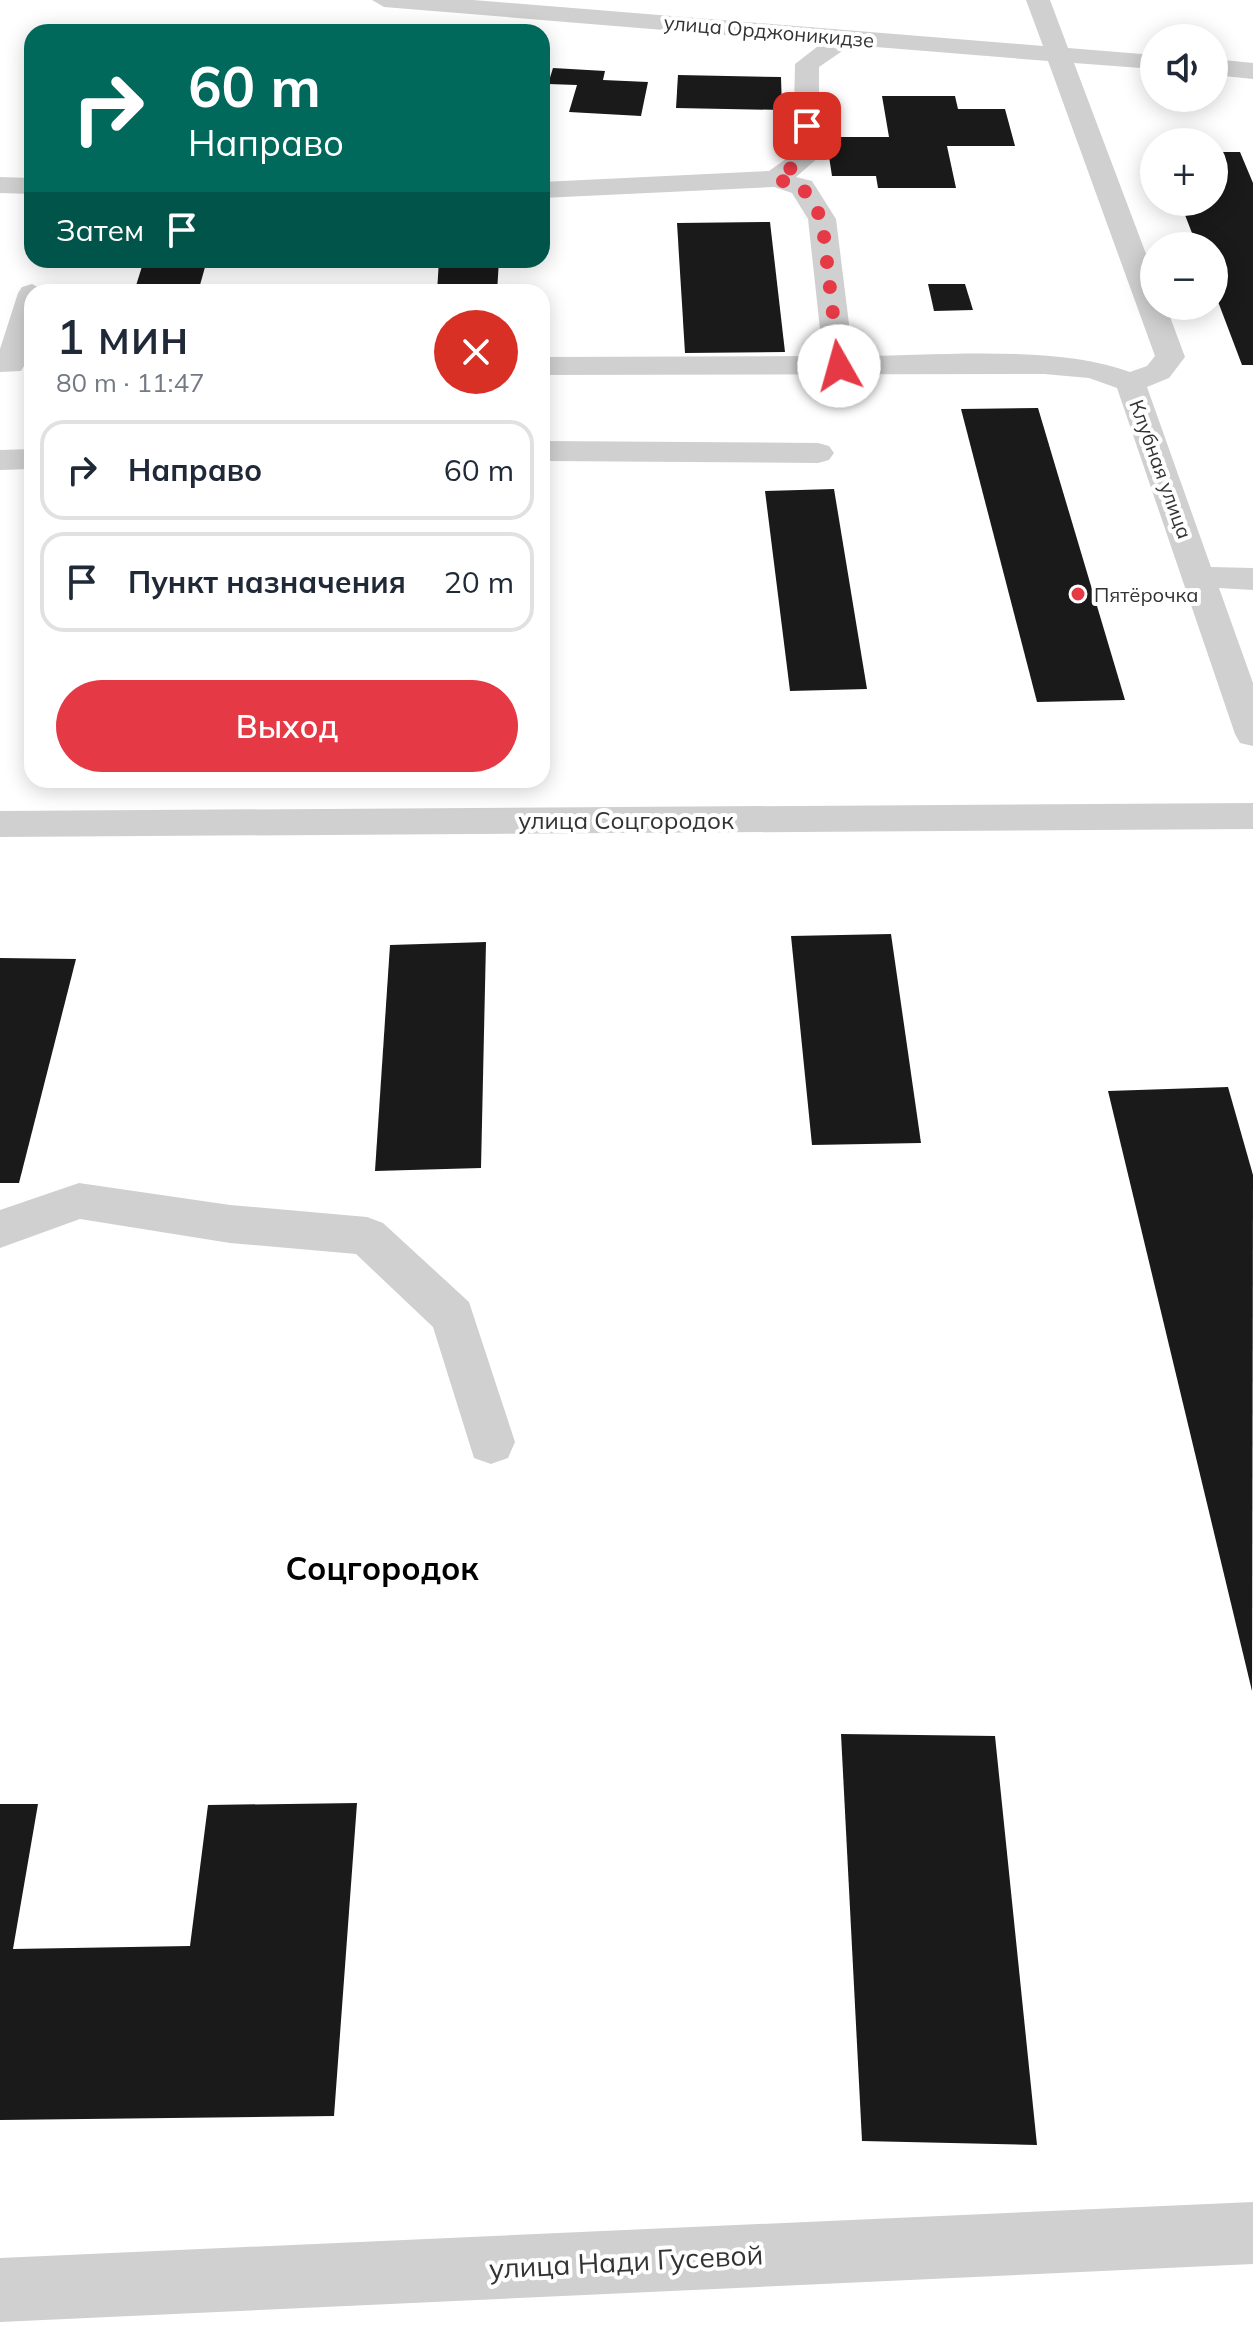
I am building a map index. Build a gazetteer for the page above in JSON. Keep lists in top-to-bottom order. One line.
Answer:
{"streets":{"street":["улица Орджоникидзе","Клубная улица","улица Соцгородок","улица Нади Гусевой"]},"crossings":[["улица Орджоникидзе","Клубная улица"]],"districts":["Соцгородок"],"places":["Пятёрочка"],"page":{"map_buttons":["+","−"],"turn":["60 m","Направо"],"then":"Затем","heading":["1 мин","80 m · 11:47"],"list":[{"name":"Направо","value":"60 m"},{"name":"Пункт назначения","value":"20 m"}],"buttons":"Выход"}}
